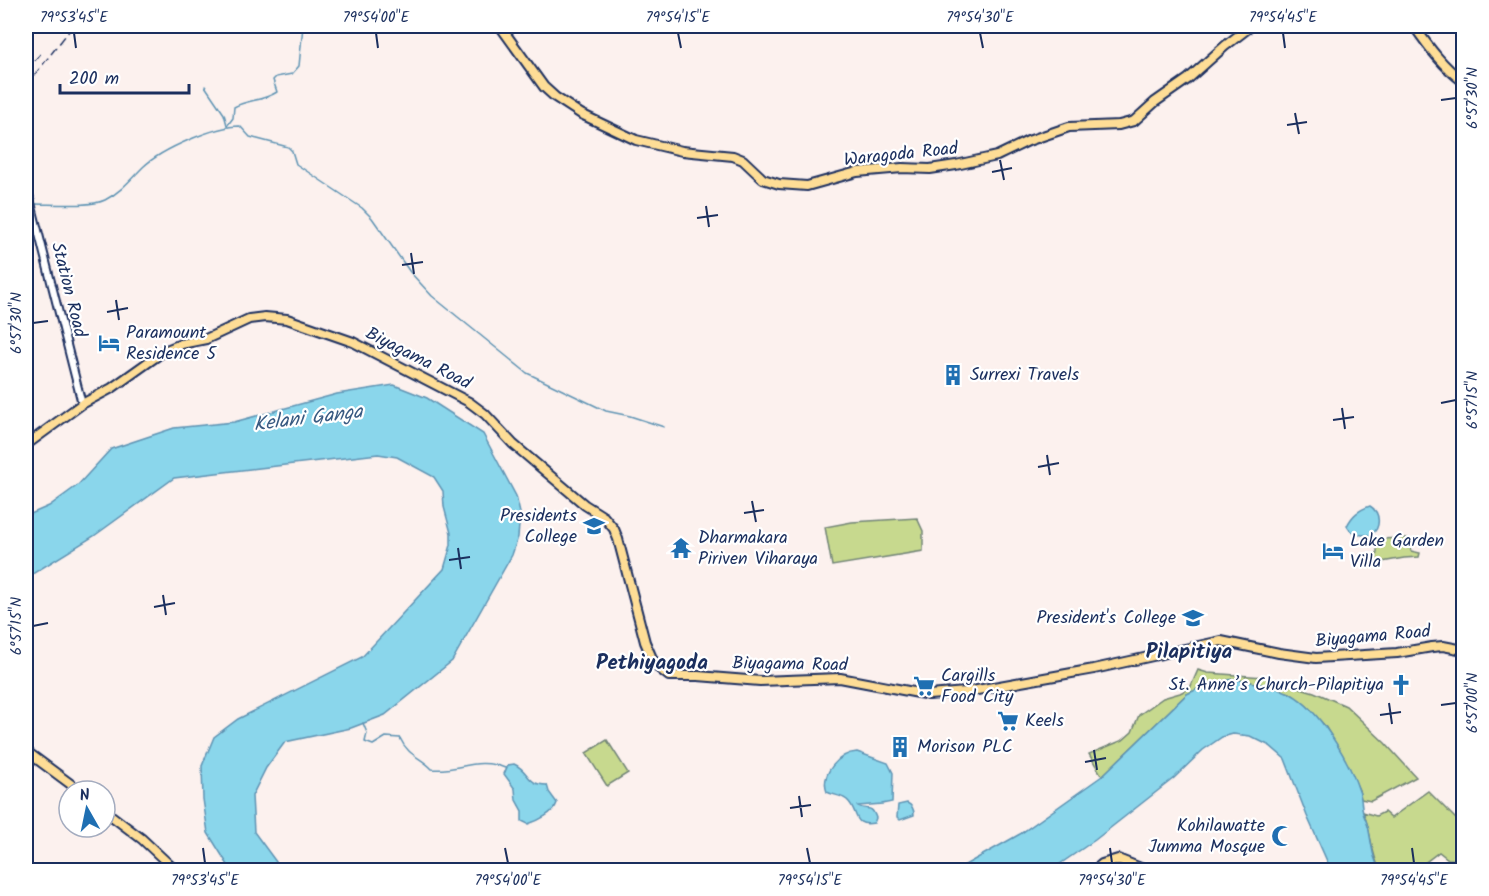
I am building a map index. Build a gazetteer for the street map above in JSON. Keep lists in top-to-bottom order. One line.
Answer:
{"streets":{"main road":["Waragoda Road","Biyagama Road"],"street":["Station Road"]},"crossings":[["Station Road","Biyagama Road"]],"districts":["Pilapitiya","Pethiyagoda"],"water":["Kelani Ganga"],"places":{"hotel":["Paramount Residence 5","Lake Garden Villa"],"building":["Surrexi Travels","Morison PLC"],"school or university":["Presidents College","President's College"],"temple":["Dharmakara Piriven Viharaya"],"church":["St. Anne’s Church-Pilapitiya"],"supermarket":["Cargills Food City","Keels"],"mosque":["Kohilawatte Jumma Mosque"]},"scale_bar":"200 m","north":"top","coordinates":["79°53'45\"E","79°54'00\"E","79°54'15\"E","79°54'30\"E","79°54'45\"E","6°57'30\"N","6°57'15\"N","6°57'00\"N"]}
